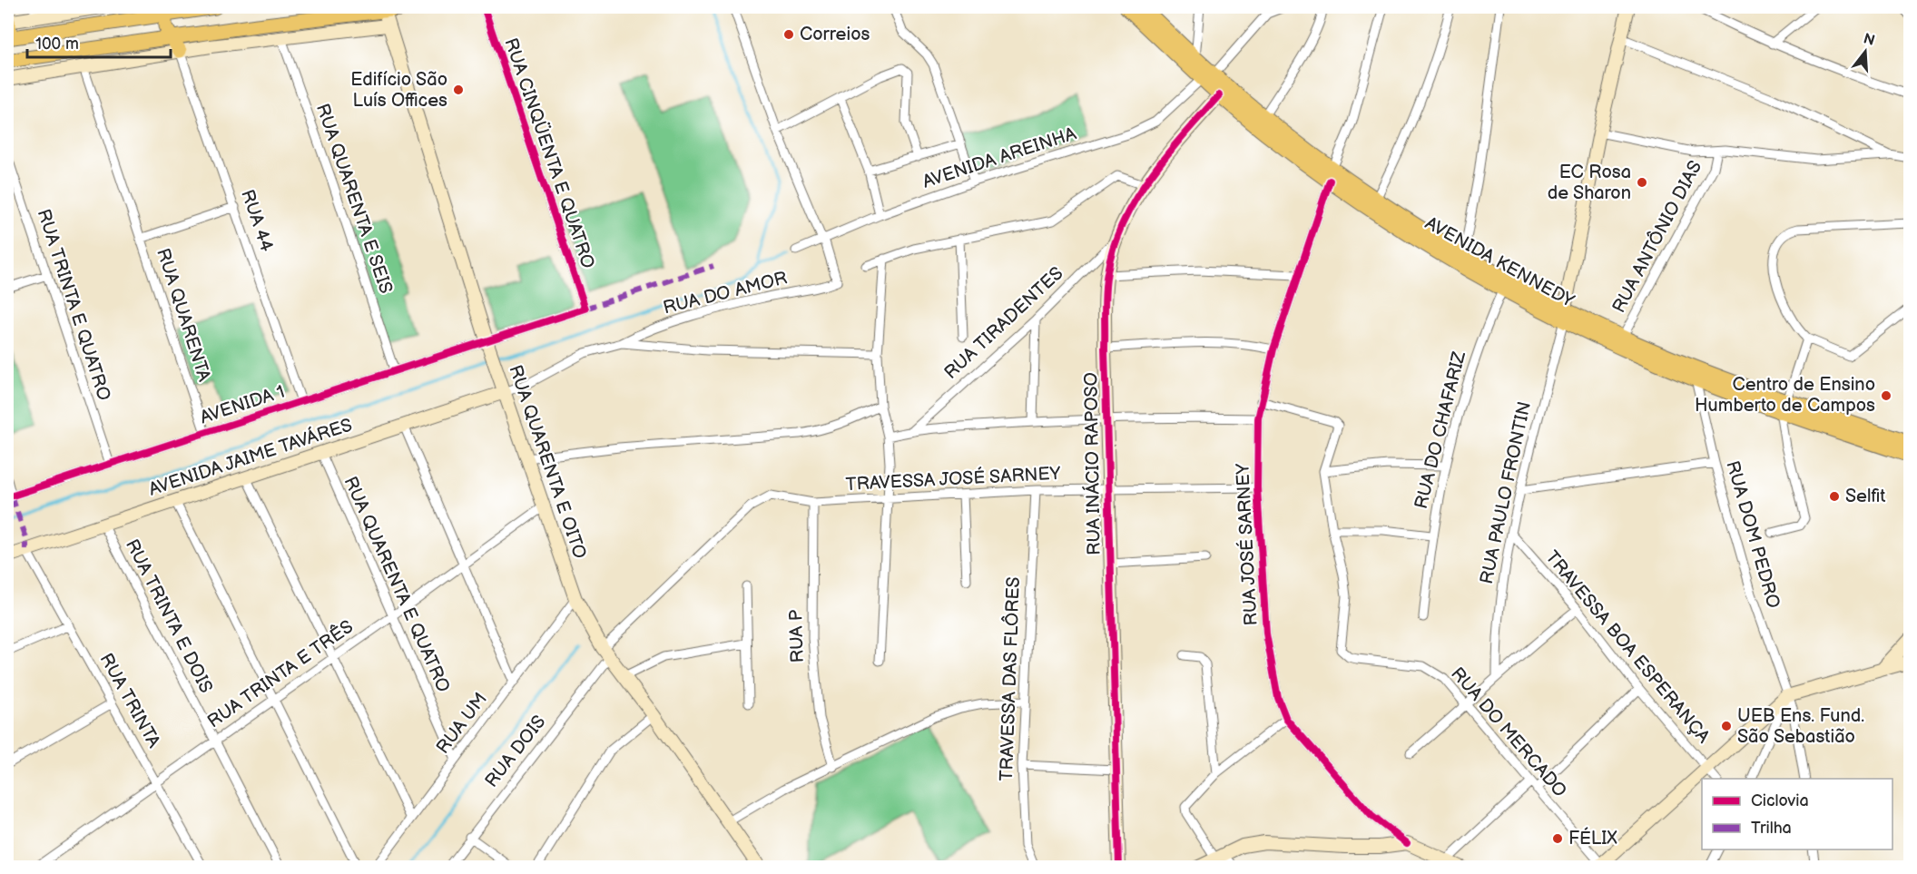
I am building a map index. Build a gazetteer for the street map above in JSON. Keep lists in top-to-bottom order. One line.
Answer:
{"streets":{"main road":["AVENIDA KENNEDY"],"street":["RUA CINQÜENTA E QUATRO","AVENIDA AREINHA","RUA QUARENTA E SEIS","RUA 44","RUA ANTÔNIO DIAS","RUA DO AMOR","RUA TRINTA E QUATRO","RUA QUARENTA","RUA TIRADENTES","AVENIDA 1","RUA DO CHAFARIZ","AVENIDA JAIME TAVÁRES","RUA QUARENTA E OITO","RUA INÁCIO RAPOSO","TRAVESSA JOSÉ SARNEY","RUA PAULO FRONTIN","RUA DOM PEDRO","RUA JOSÉ SARNEY","RUA QUARENTA E QUATRO","RUA TRINTA E DOIS","RUA P","TRAVESSA BOA ESPERANÇA","RUA TRINTA E TRÊS","TRAVESSA DAS FLÔRES","RUA TRINTA","RUA UM","RUA DO MERCADO","RUA DOIS"]},"crossings":[["RUA CINQÜENTA E QUATRO","AVENIDA 1"],["RUA CINQÜENTA E QUATRO","RUA QUARENTA E OITO"],["AVENIDA AREINHA","AVENIDA KENNEDY"],["AVENIDA AREINHA","RUA DO AMOR"],["RUA QUARENTA E SEIS","AVENIDA 1"],["RUA 44","RUA QUARENTA"],["RUA 44","AVENIDA 1"],["RUA ANTÔNIO DIAS","AVENIDA KENNEDY"],["AVENIDA KENNEDY","RUA DO CHAFARIZ"],["AVENIDA KENNEDY","RUA INÁCIO RAPOSO"],["AVENIDA KENNEDY","RUA PAULO FRONTIN"],["AVENIDA KENNEDY","RUA DOM PEDRO"],["AVENIDA KENNEDY","RUA JOSÉ SARNEY"],["RUA TRINTA E QUATRO","AVENIDA 1"],["RUA QUARENTA","AVENIDA 1"],["RUA TIRADENTES","RUA INÁCIO RAPOSO"],["AVENIDA 1","RUA QUARENTA E OITO"],["AVENIDA JAIME TAVÁRES","RUA QUARENTA E OITO"],["AVENIDA JAIME TAVÁRES","RUA QUARENTA E QUATRO"],["AVENIDA JAIME TAVÁRES","RUA TRINTA E DOIS"],["AVENIDA JAIME TAVÁRES","RUA TRINTA"],["RUA QUARENTA E OITO","TRAVESSA JOSÉ SARNEY"],["RUA QUARENTA E OITO","RUA TRINTA E TRÊS"],["RUA QUARENTA E OITO","RUA UM"],["RUA QUARENTA E OITO","RUA DOIS"],["RUA INÁCIO RAPOSO","TRAVESSA JOSÉ SARNEY"],["TRAVESSA JOSÉ SARNEY","RUA JOSÉ SARNEY"],["TRAVESSA JOSÉ SARNEY","RUA P"],["TRAVESSA JOSÉ SARNEY","TRAVESSA DAS FLÔRES"],["TRAVESSA JOSÉ SARNEY","RUA DOIS"],["RUA PAULO FRONTIN","TRAVESSA BOA ESPERANÇA"],["RUA QUARENTA E QUATRO","RUA TRINTA E TRÊS"],["RUA QUARENTA E QUATRO","RUA UM"],["RUA TRINTA E DOIS","RUA TRINTA E TRÊS"],["RUA TRINTA E TRÊS","RUA TRINTA"]],"places":["Correios","Edifício São Luís Offices","EC Rosa de Sharon","Centro de Ensino Humberto de Campos","Selfit","UEB Ens. Fund. São Sebastião","FÉLIX"],"legend":["Ciclovia","Trilha"],"scale_bar":"100 m","north":"top"}
